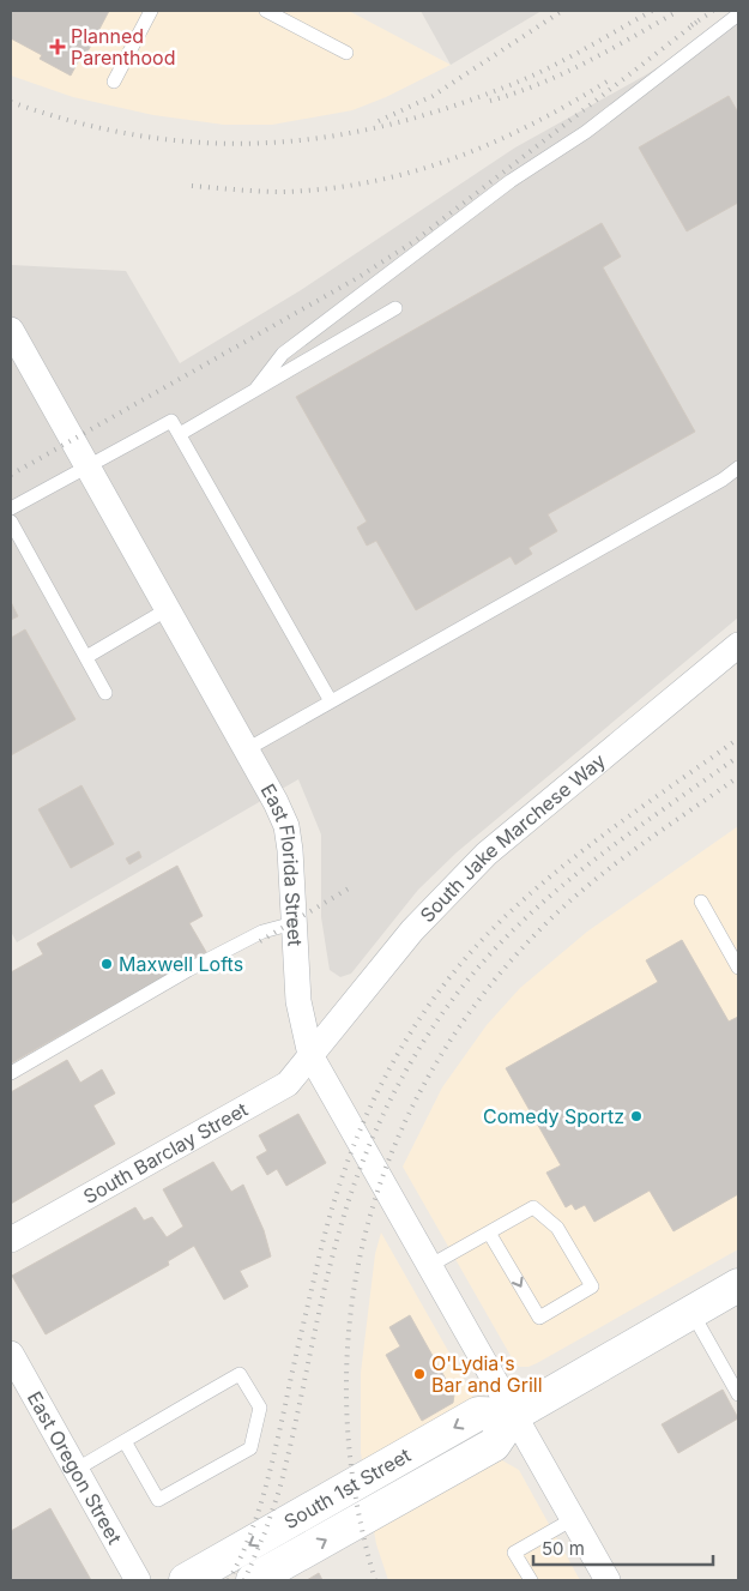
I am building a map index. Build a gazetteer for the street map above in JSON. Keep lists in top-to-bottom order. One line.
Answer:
{"streets":{"main road":["South 1st Street"],"street":["South Jake Marchese Way","East Florida Street","South Barclay Street","East Oregon Street"]},"crossings":[["South Jake Marchese Way","East Florida Street"],["South Jake Marchese Way","South Barclay Street"],["East Florida Street","South Barclay Street"],["East Florida Street","South 1st Street"]],"places":{"health":["Planned Parenthood"],"other":["Maxwell Lofts","Comedy Sportz","O'Lydia's Bar and Grill"]},"scale_bar":"50 m"}
